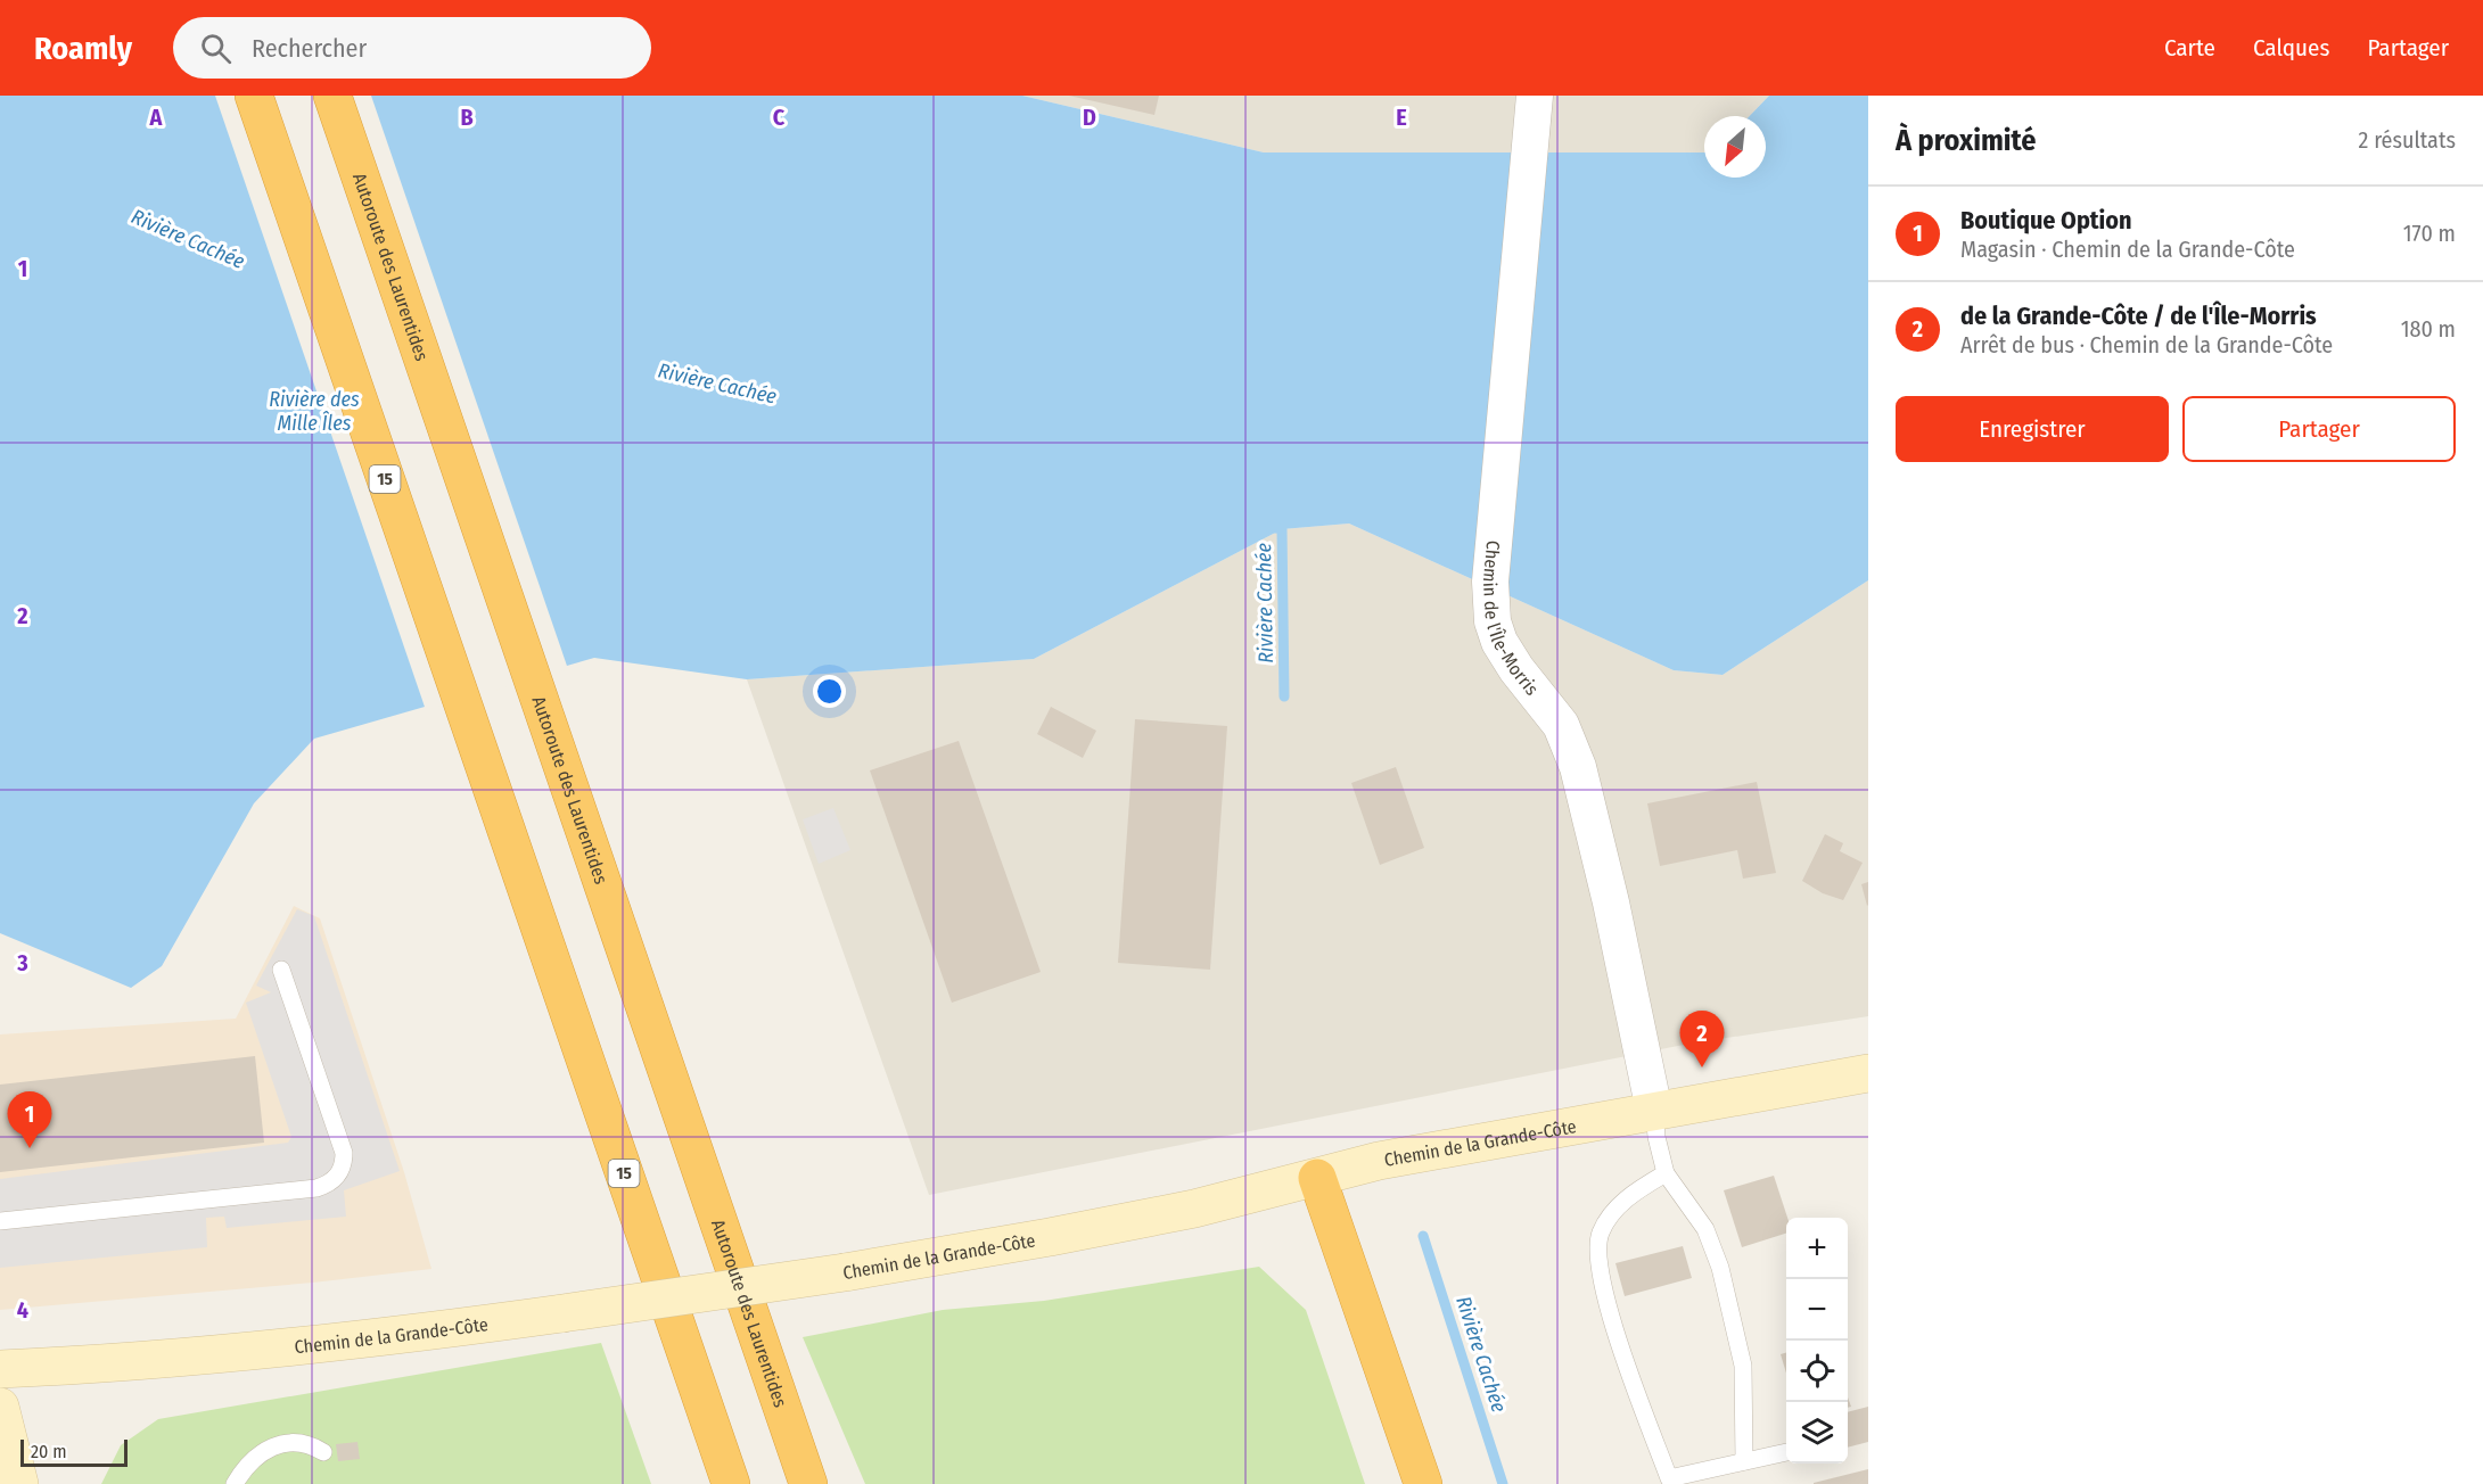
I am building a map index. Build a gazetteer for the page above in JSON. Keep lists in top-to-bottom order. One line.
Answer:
{"streets":{"highway":["Autoroute des Laurentides","15"],"main road":["Chemin de la Grande-Côte"],"street":["Chemin de l'Île-Morris"]},"crossings":[["Chemin de l'Île-Morris","Chemin de la Grande-Côte"]],"water":["Rivière Cachée","Rivière des Mille Îles"],"scale_bar":"20 m","north":"bottom left","page":{"header":"Roamly","search":"Rechercher","nav":["Carte","Calques","Partager"],"heading":["À proximité","2 résultats"],"list":[{"mark":"1","name":"Boutique Option","note":"Magasin · Chemin de la Grande-Côte","value":"170 m"},{"mark":"2","name":"de la Grande-Côte / de l'Île-Morris","note":"Arrêt de bus · Chemin de la Grande-Côte","value":"180 m"}],"buttons":["Enregistrer","Partager"],"pins":["2","1"],"map_buttons":["+","−"],"scale":"20 m"},"grid":{"columns":["A","B","C","D","E"],"rows":["1","2","3","4"]}}
